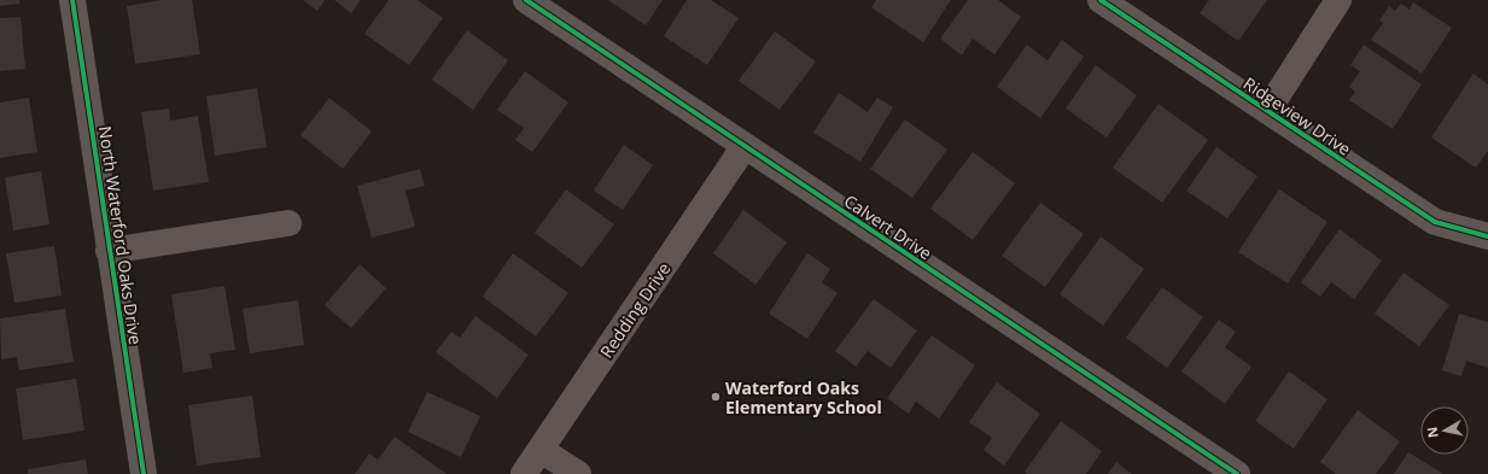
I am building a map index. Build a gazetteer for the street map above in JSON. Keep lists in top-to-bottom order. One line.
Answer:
{"streets":{"street":["Ridgeview Drive","Calvert Drive","North Waterford Oaks Drive","Redding Drive"]},"crossings":[["Calvert Drive","Redding Drive"]],"places":["Waterford Oaks Elementary School"],"north":"left"}
